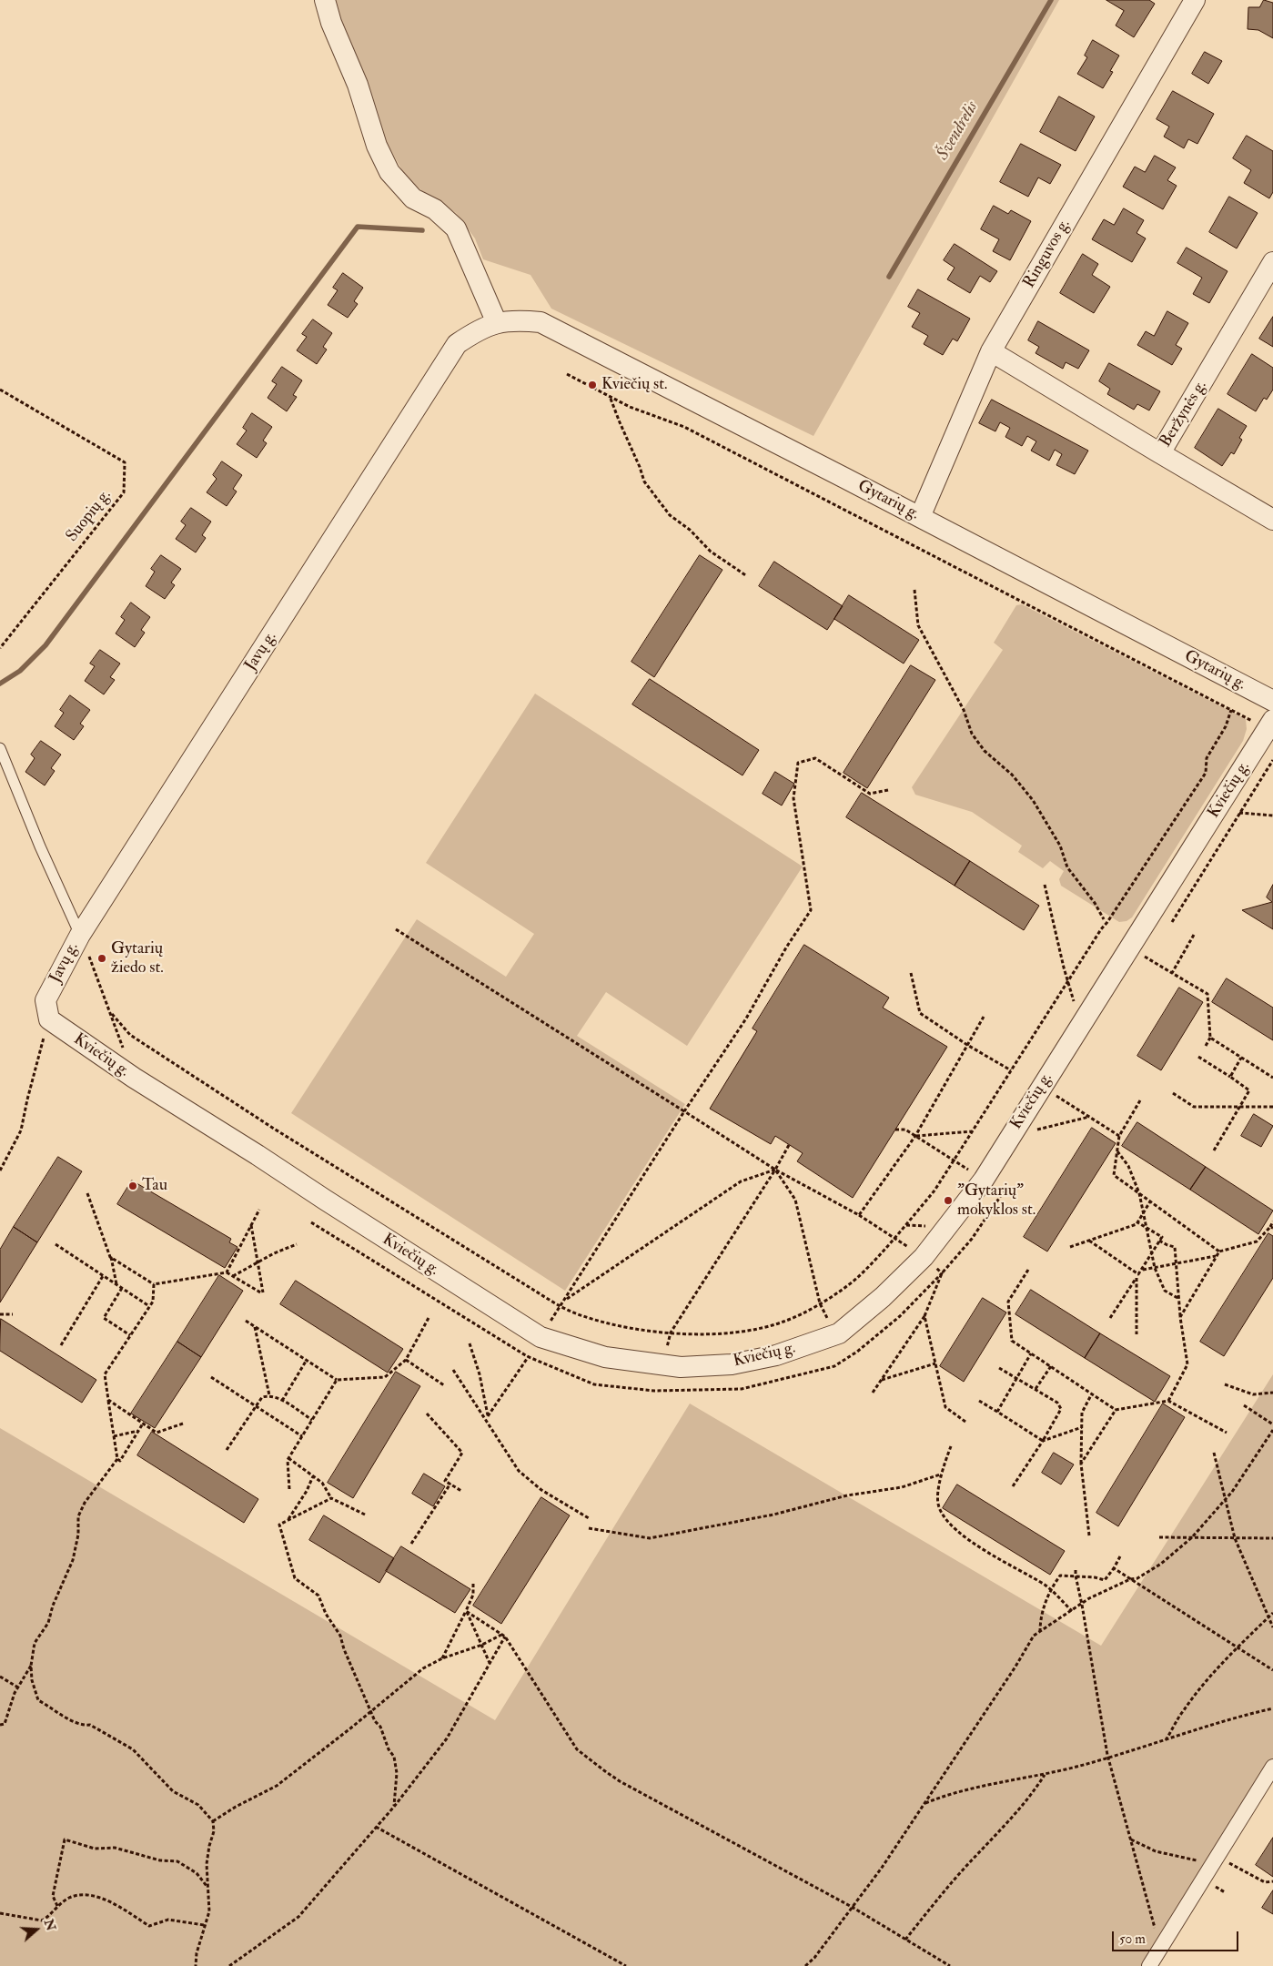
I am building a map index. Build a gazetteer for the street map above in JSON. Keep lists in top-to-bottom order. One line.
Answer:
{"streets":{"street":["Ringuvos g.","Beržynės g.","Gytarių g.","Javų g.","Kviečių g."],"path":["Suopių g."]},"crossings":[["Ringuvos g.","Gytarių g."],["Gytarių g.","Javų g."],["Javų g.","Kviečių g."]],"water":["Švendrelis"],"places":["Kviečių st.","Gytarių žiedo st.","Tau","\"Gytarių\" mokyklos st."],"scale_bar":"50 m","north":"right"}
